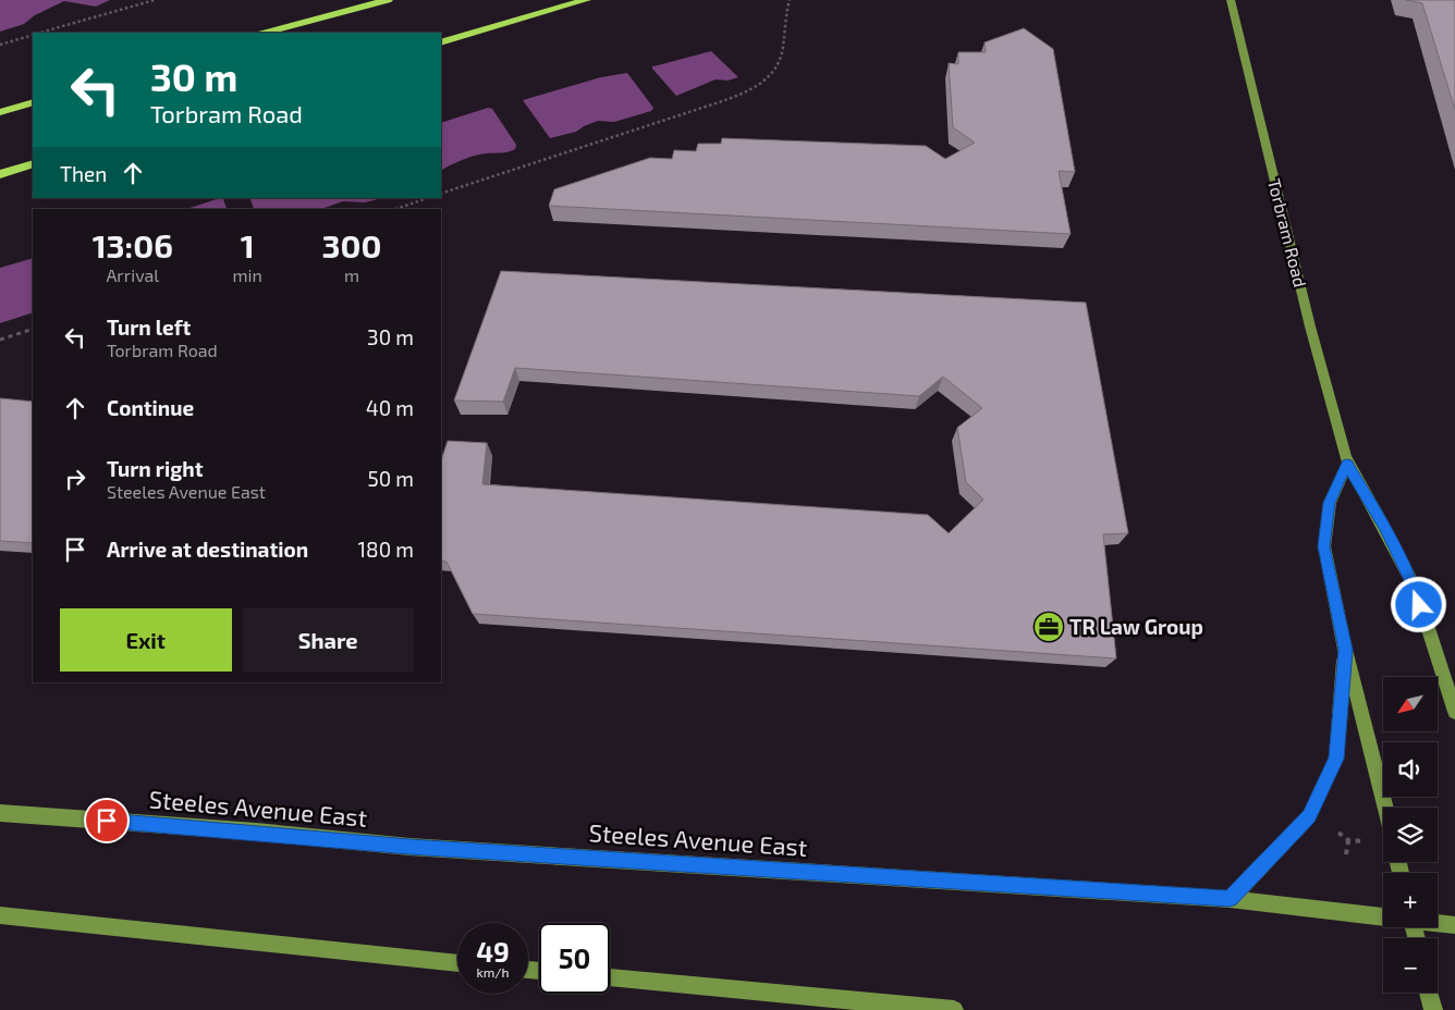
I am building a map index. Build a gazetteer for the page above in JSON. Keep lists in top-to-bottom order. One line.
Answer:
{"streets":{"main road":["Torbram Road","Steeles Avenue East"]},"places":{"office":["TR Law Group"]},"north":"bottom left","page":{"turn":["30 m","Torbram Road"],"then":"Then","eta":["13:06","Arrival","1","min","300","m"],"list":[{"name":"Turn left","note":"Torbram Road","value":"30 m"},{"name":"Continue","value":"40 m"},{"name":"Turn right","note":"Steeles Avenue East","value":"50 m"},{"name":"Arrive at destination","value":"180 m"}],"buttons":["Exit","Share"],"map_buttons":["+","−"],"speed":"49 km/h","limit":"50"}}
